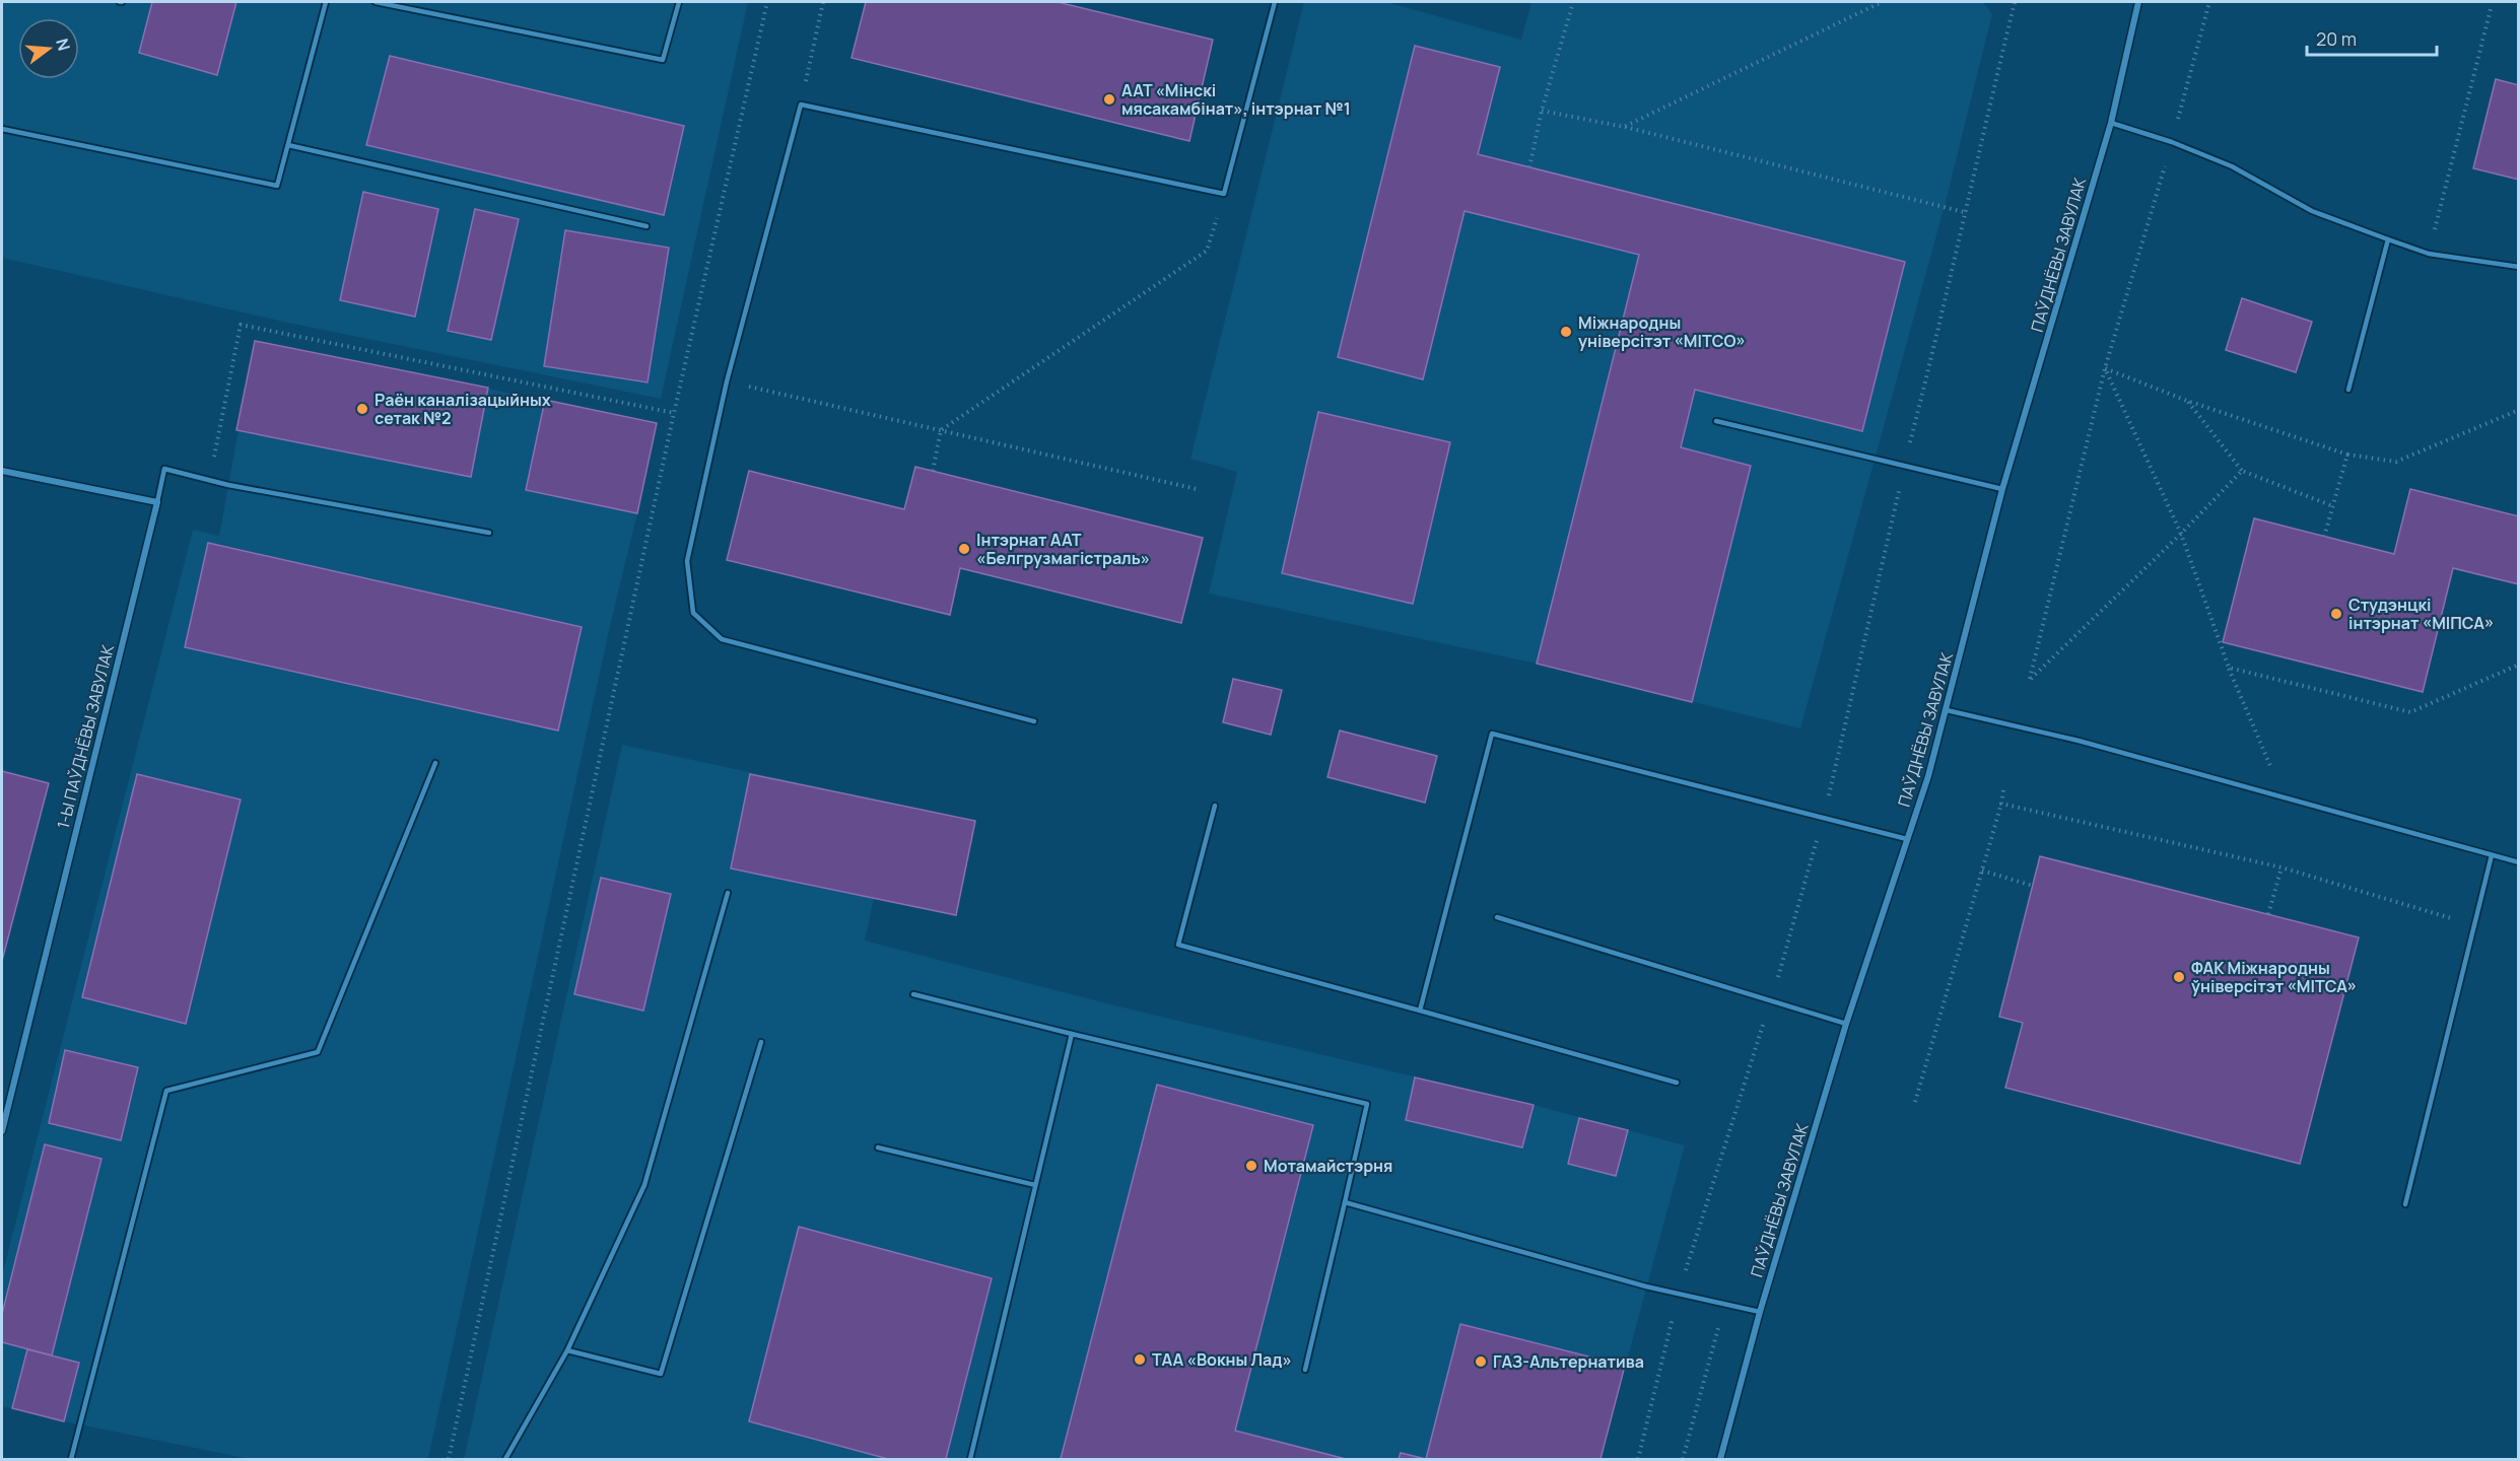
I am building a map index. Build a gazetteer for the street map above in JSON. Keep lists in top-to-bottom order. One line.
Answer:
{"streets":{"street":["ПАЎДНЁВЫ ЗАВУЛАК","1-Ы ПАЎДНЁВЫ ЗАВУЛАК"]},"places":["ААТ «Мінскі мясакамбінат», інтэрнат №1","Міжнародны універсітэт «МІТСО»","Раён каналізацыйных сетак №2","Інтэрнат ААТ «Белгрузмагістраль»","Студэнцкі інтэрнат «МІПСА»","ФАК Міжнародны ўніверсітэт «МІТСА»","Мотамайстэрня","ТАА «Вокны Лад»","ГАЗ-Альтернатива"],"scale_bar":"20 m","north":"right"}
